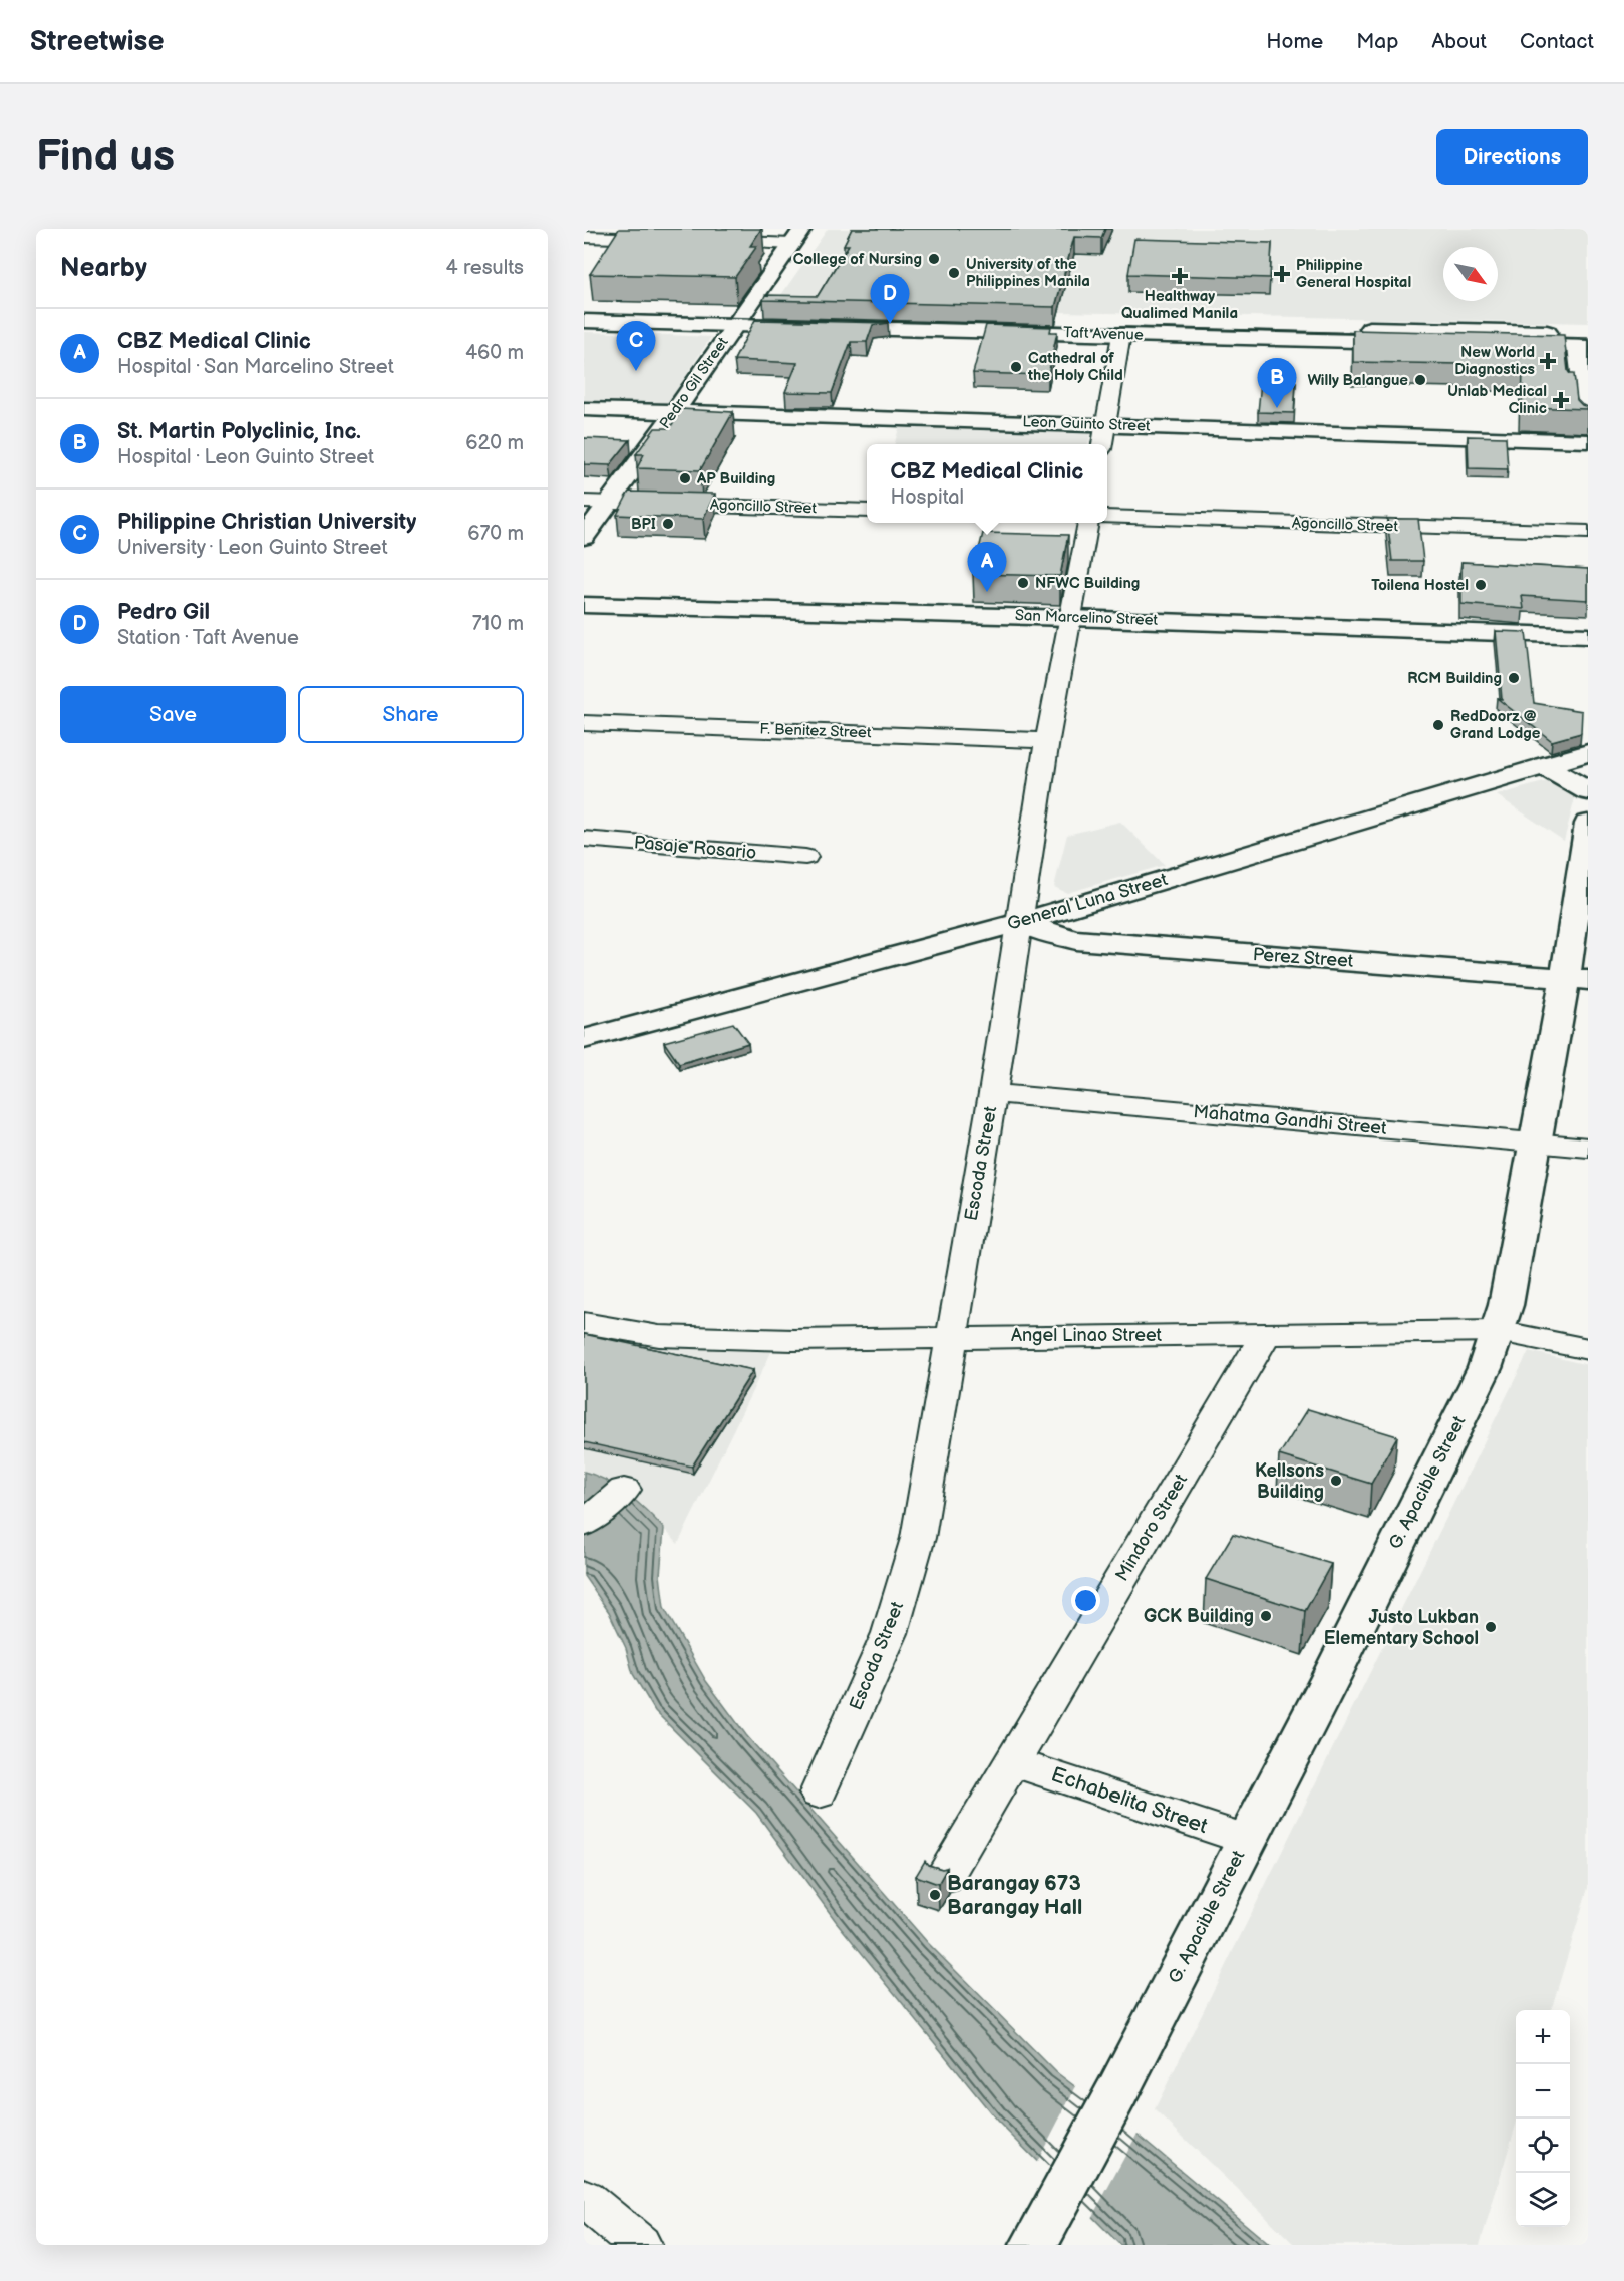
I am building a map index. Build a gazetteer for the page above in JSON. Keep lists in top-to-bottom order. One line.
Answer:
{"streets":{"main road":["Taft Avenue","Pedro Gil Street","Leon Guinto Street","San Marcelino Street","General Luna Street","Perez Street","G. Apacible Street"],"street":["Agoncillo Street","F. Benitez Street","Pasaje Rosario","Mahatma Gandhi Street","Escoda Street","Angel Linao Street","Mindoro Street","Echabelita Street"]},"crossings":[["Taft Avenue","Pedro Gil Street"],["Pedro Gil Street","Leon Guinto Street"],["Pedro Gil Street","Agoncillo Street"],["San Marcelino Street","Escoda Street"],["F. Benitez Street","Escoda Street"],["General Luna Street","Perez Street"],["General Luna Street","Escoda Street"],["Perez Street","Escoda Street"],["Perez Street","G. Apacible Street"],["Mahatma Gandhi Street","Escoda Street"],["Mahatma Gandhi Street","G. Apacible Street"],["Escoda Street","Angel Linao Street"],["Angel Linao Street","G. Apacible Street"],["Angel Linao Street","Mindoro Street"],["G. Apacible Street","Echabelita Street"],["Mindoro Street","Echabelita Street"]],"places":{"other":["College of Nursing","University of the Philippines Manila","Cathedral of the Holy Child","Willy Balangue","AP Building","BPI","NFWC Building","Toilena Hostel","RCM Building","RedDoorz @ Grand Lodge","Kellsons Building","GCK Building","Justo Lukban Elementary School","Barangay 673 Barangay Hall"],"health":["Philippine General Hospital","Healthway Qualimed Manila","New World Diagnostics","Unlab Medical Clinic"]},"north":"bottom right","page":{"header":"Streetwise","nav":["Home","Map","About","Contact"],"buttons":["Directions",["Save","Share"]],"title":"Find us","heading":["Nearby","4 results"],"pins":["D","C","B","A"],"list":[{"mark":"A","name":"CBZ Medical Clinic","note":"Hospital · San Marcelino Street","value":"460 m"},{"mark":"B","name":"St. Martin Polyclinic, Inc.","note":"Hospital · Leon Guinto Street","value":"620 m"},{"mark":"C","name":"Philippine Christian University","note":"University · Leon Guinto Street","value":"670 m"},{"mark":"D","name":"Pedro Gil","note":"Station · Taft Avenue","value":"710 m"}],"popup":["CBZ Medical Clinic","Hospital"],"map_buttons":["+","−"]}}
